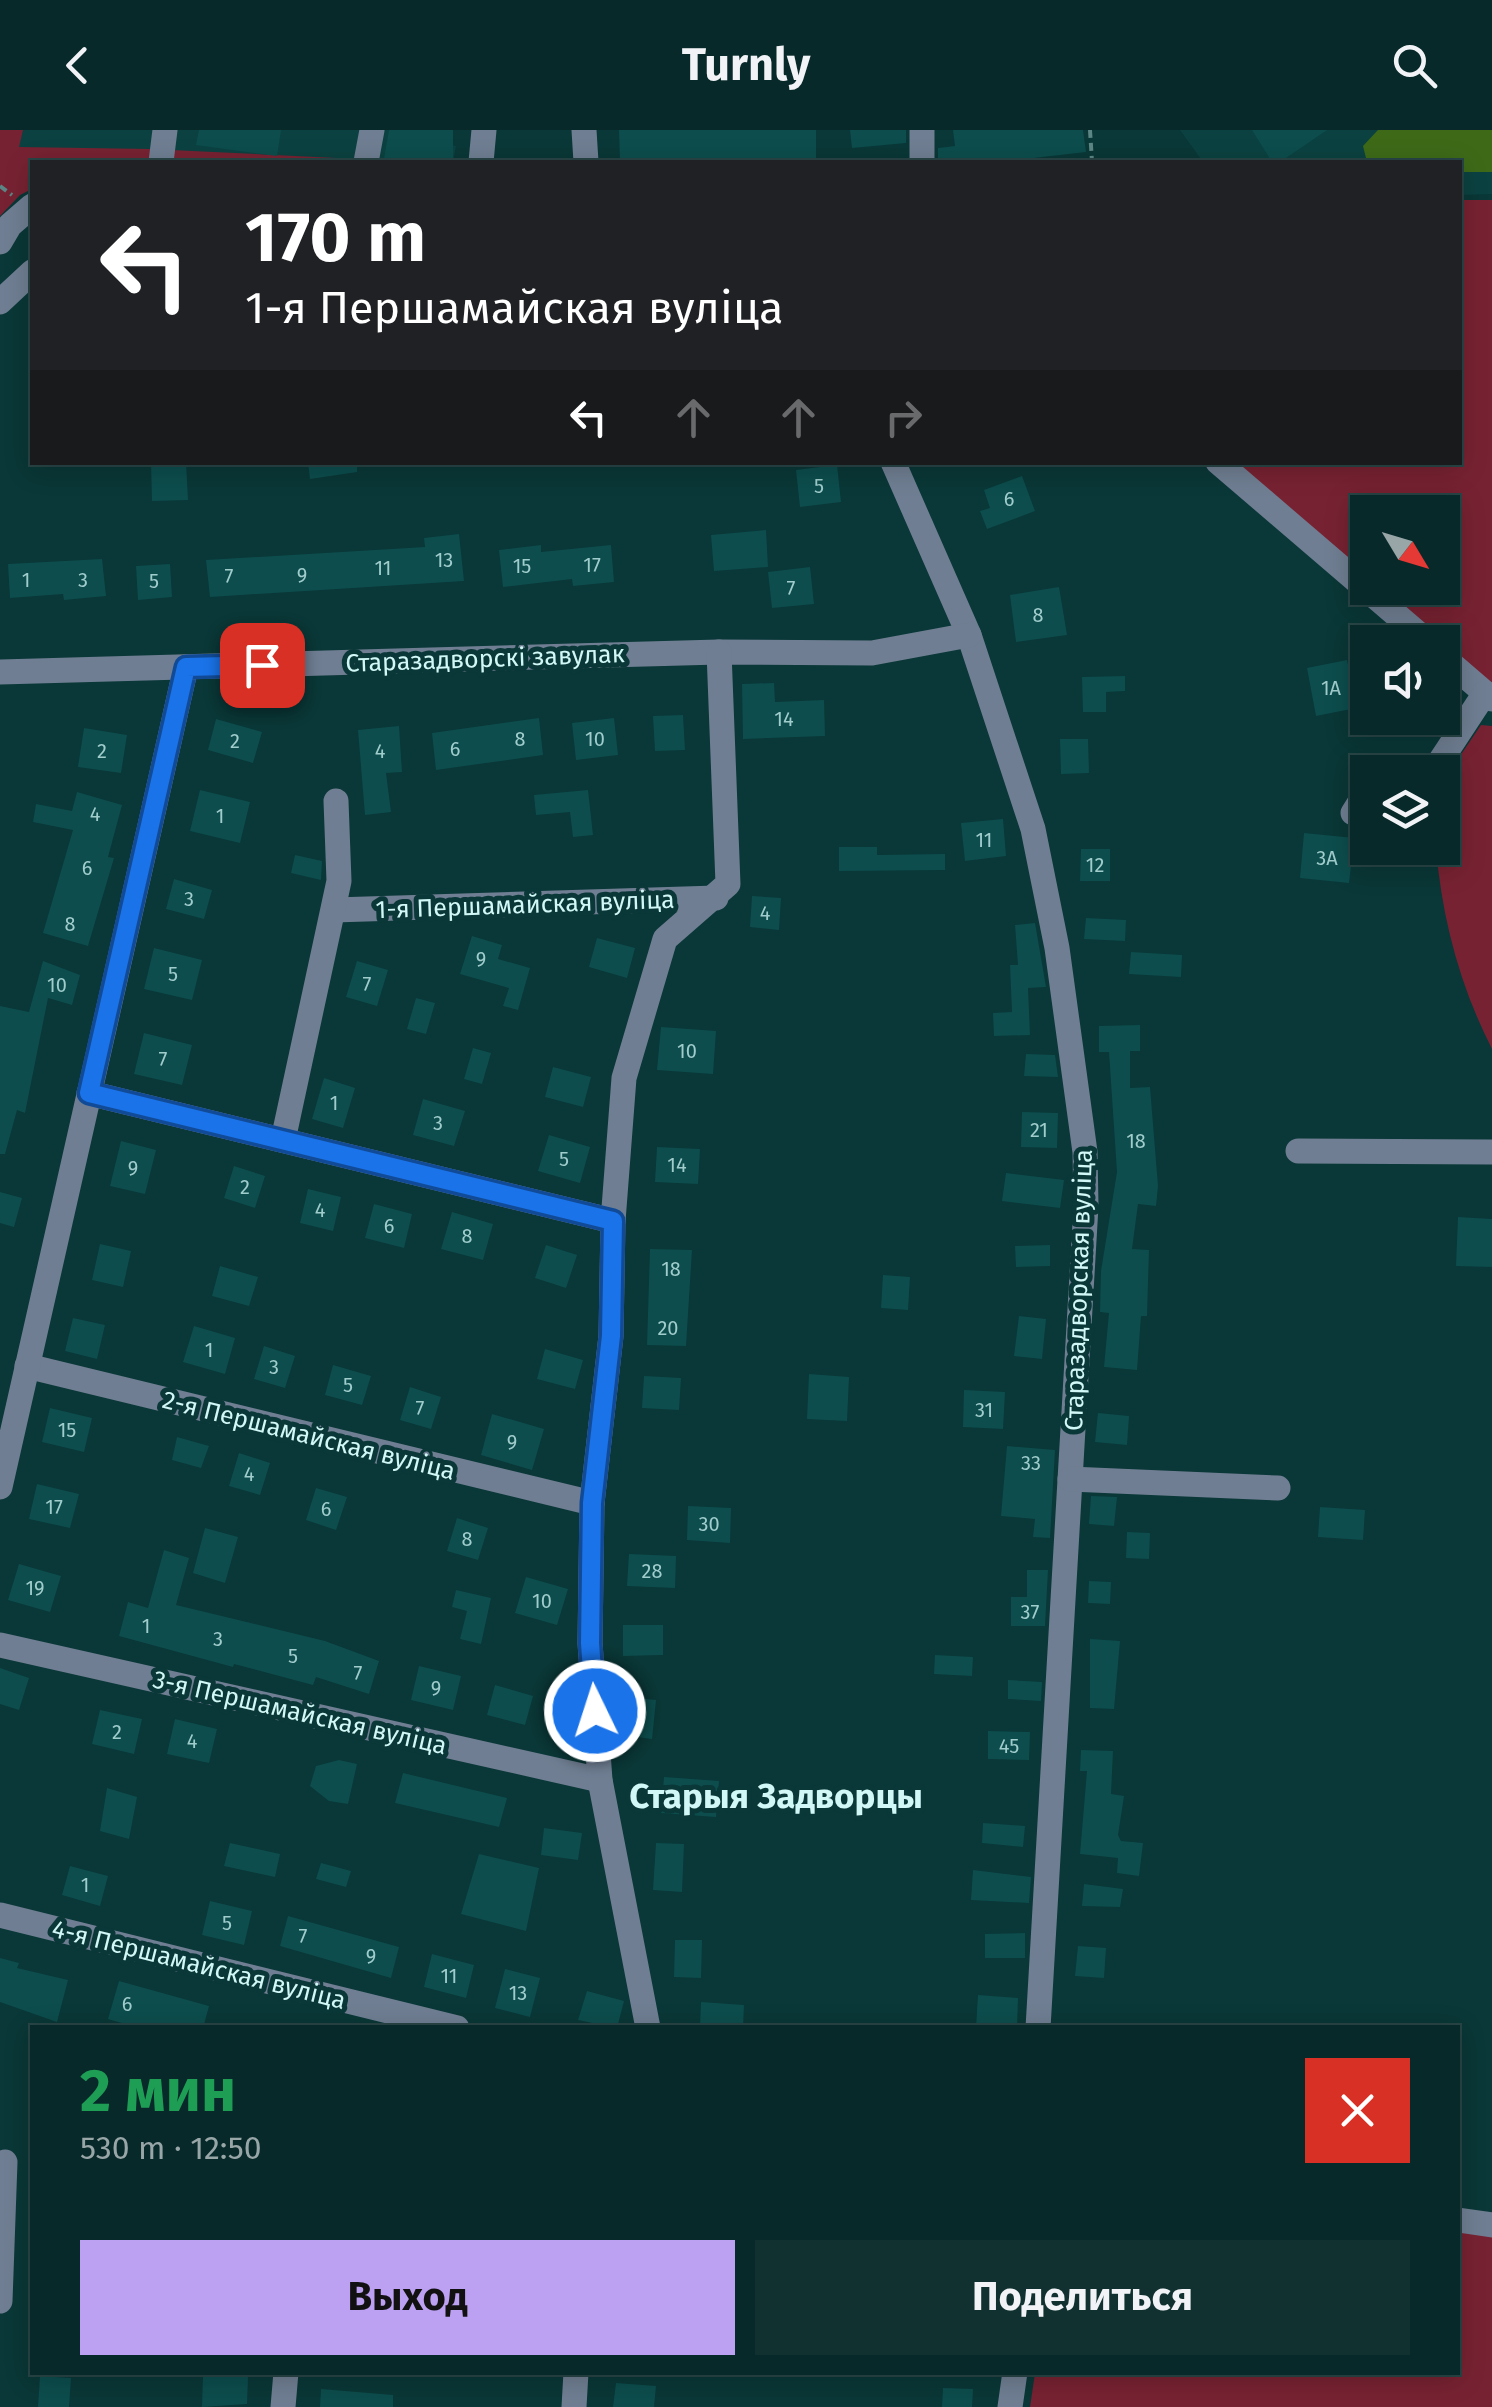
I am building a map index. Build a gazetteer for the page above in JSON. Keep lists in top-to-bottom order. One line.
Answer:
{"streets":{"street":["Старазадворскі завулак","1-я Першамайская вуліца","Старазадворская вуліца","2-я Першамайская вуліца","3-я Першамайская вуліца","4-я Першамайская вуліца"]},"crossings":[["Старазадворскі завулак","Старазадворская вуліца"]],"districts":["Старыя Задворцы"],"house_numbers":["5","6","13","17","15","11","9","7","1","3","5","7","8","1А","14","8","10","2","6","2","4","4","1","11","3А","12","6","3","4","8","9","5","7","10","10","7","1","3","21","18","5","14","9","2","4","6","8","18","20","1","3","5","7","31","15","9","33","4","17","6","30","8","28","19","10","37","1","3","5","7","9","2","4","45","1","5","7","9","11","13","6"],"north":"bottom right","page":{"header":"Turnly","turn":["170 m","1-я Першамайская вуліца"],"heading":["2 мин","530 m · 12:50"],"buttons":["Выход","Поделиться"]}}
